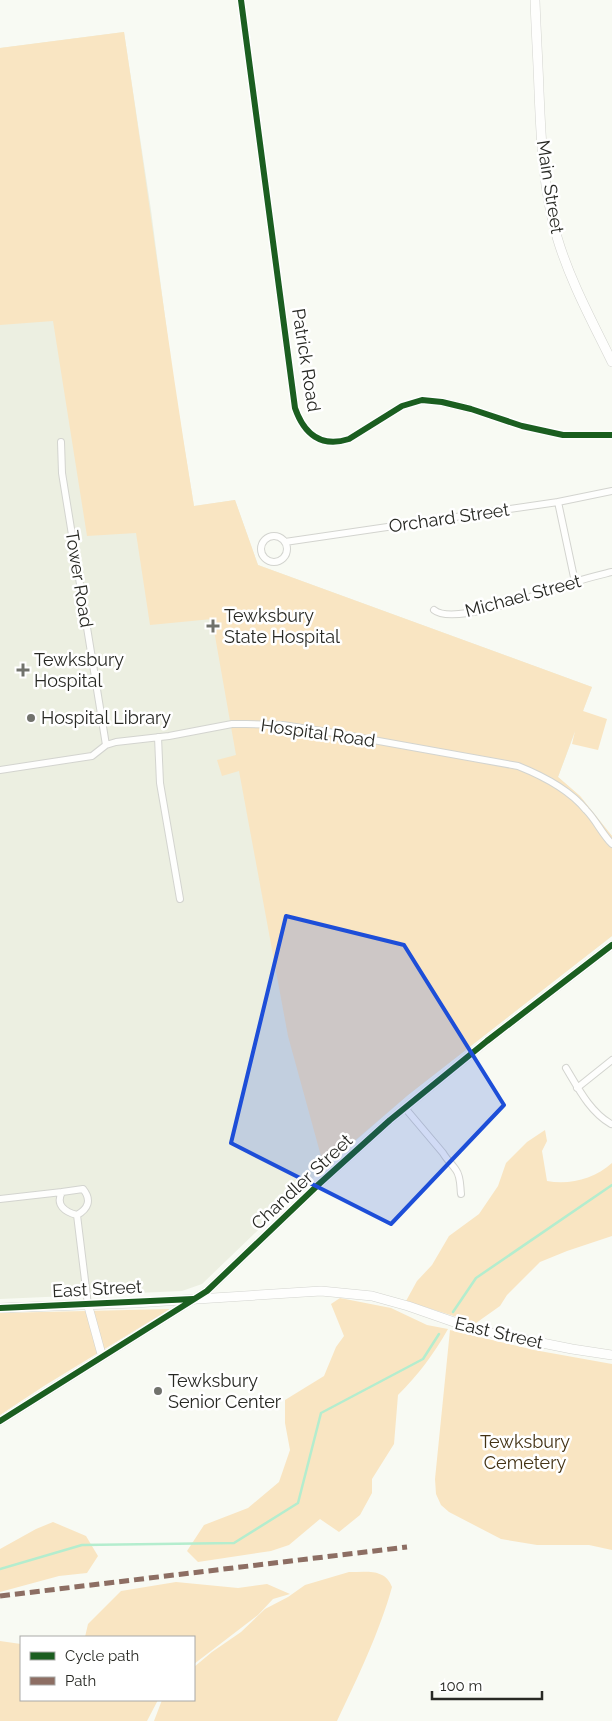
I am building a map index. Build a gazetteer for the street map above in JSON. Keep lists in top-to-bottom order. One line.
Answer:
{"streets":{"main road":["Main Street","East Street"],"street":["Patrick Road","Orchard Street","Tower Road","Michael Street","Hospital Road","Chandler Street"]},"crossings":[["Tower Road","Hospital Road"],["Chandler Street","East Street"]],"parks":["Tewksbury Cemetery"],"places":{"health":["Tewksbury State Hospital","Tewksbury Hospital"],"other":["Hospital Library","Tewksbury Senior Center"]},"legend":["Cycle path","Path"],"scale_bar":"100 m"}
